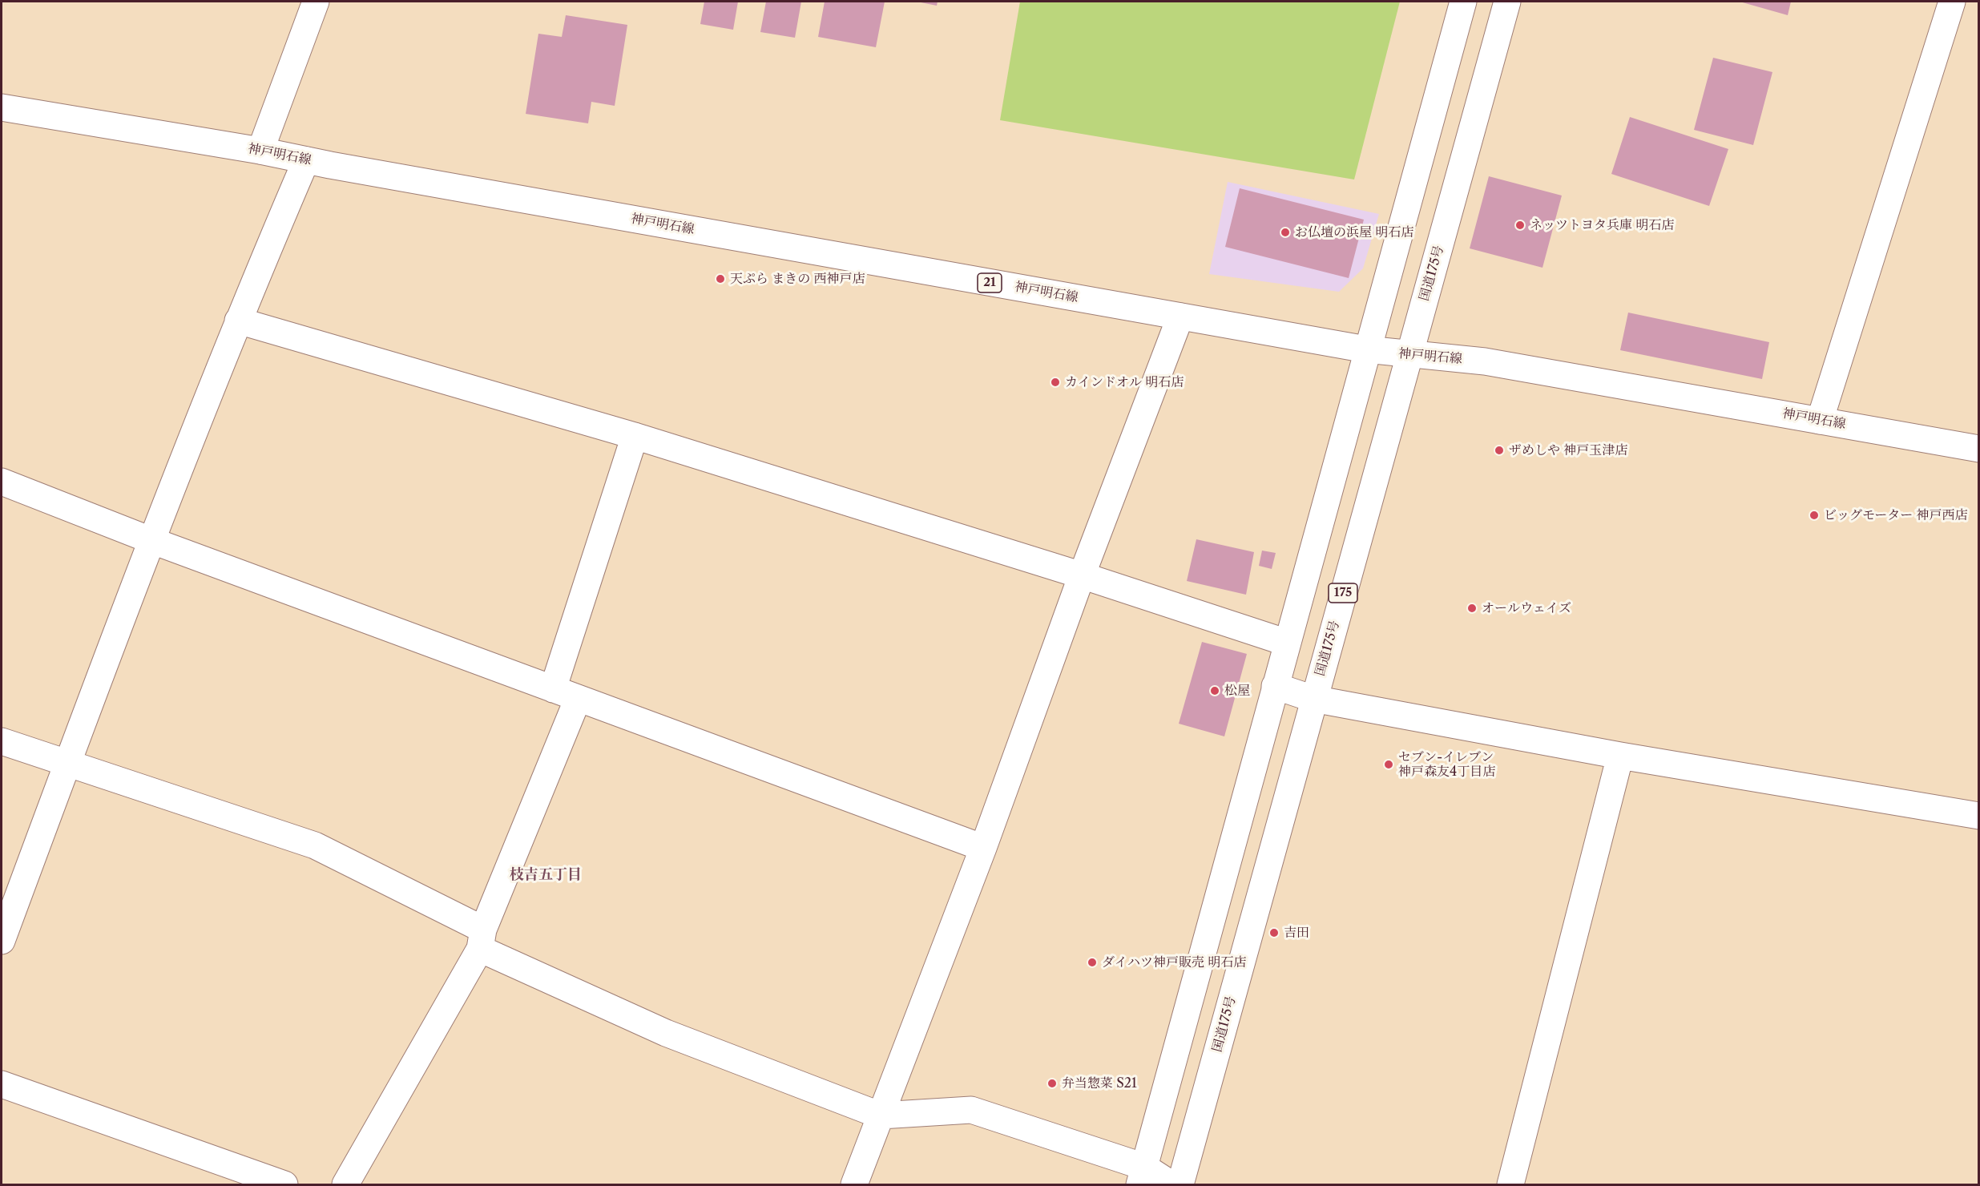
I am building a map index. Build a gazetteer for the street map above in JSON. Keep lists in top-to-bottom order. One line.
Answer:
{"streets":{"main road":["神戸明石線","国道175号","21","175"]},"crossings":[["神戸明石線","国道175号"]],"districts":["枝吉五丁目"],"places":["ネッツトヨタ兵庫 明石店","お仏壇の浜屋 明石店","天ぷら まきの 西神戸店","カインドオル 明石店","ザめしや 神戸玉津店","ビッグモーター 神戸西店","オールウェイズ","松屋","セブン-イレブン 神戸森友4丁目店","吉田","ダイハツ神戸販売 明石店","弁当惣菜 S21"]}
